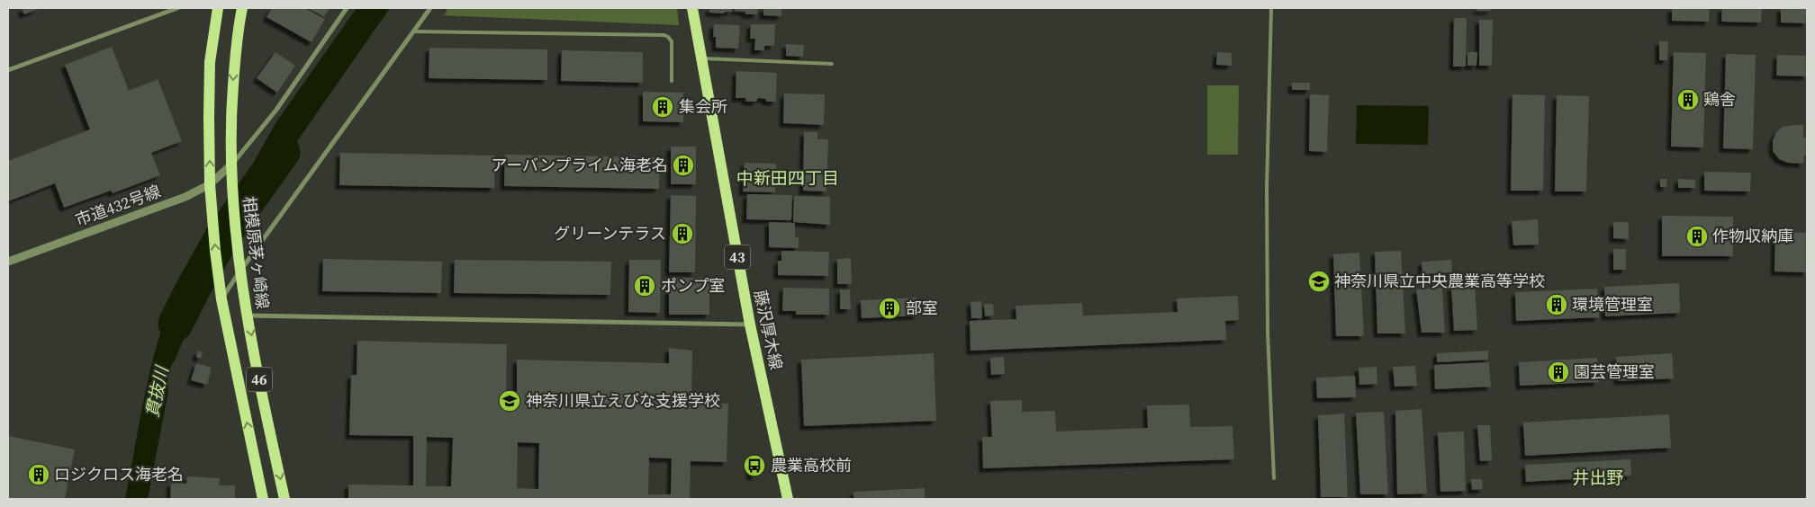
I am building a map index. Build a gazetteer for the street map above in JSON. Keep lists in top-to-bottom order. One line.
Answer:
{"streets":{"main road":["相模原茅ヶ崎線","43","藤沢厚木線","46"],"street":["市道432号線"]},"crossings":[["市道432号線","相模原茅ヶ崎線"],["市道432号線","46"]],"districts":["中新田四丁目","井出野"],"water":["貫抜川"],"places":{"building":["鶏舎","集会所","アーバンプライム海老名","グリーンテラス","作物収納庫","ポンプ室","環境管理室","部室","園芸管理室","ロジクロス海老名"],"school or university":["神奈川県立中央農業高等学校","神奈川県立えびな支援学校"],"bus stop":["農業高校前"]}}
